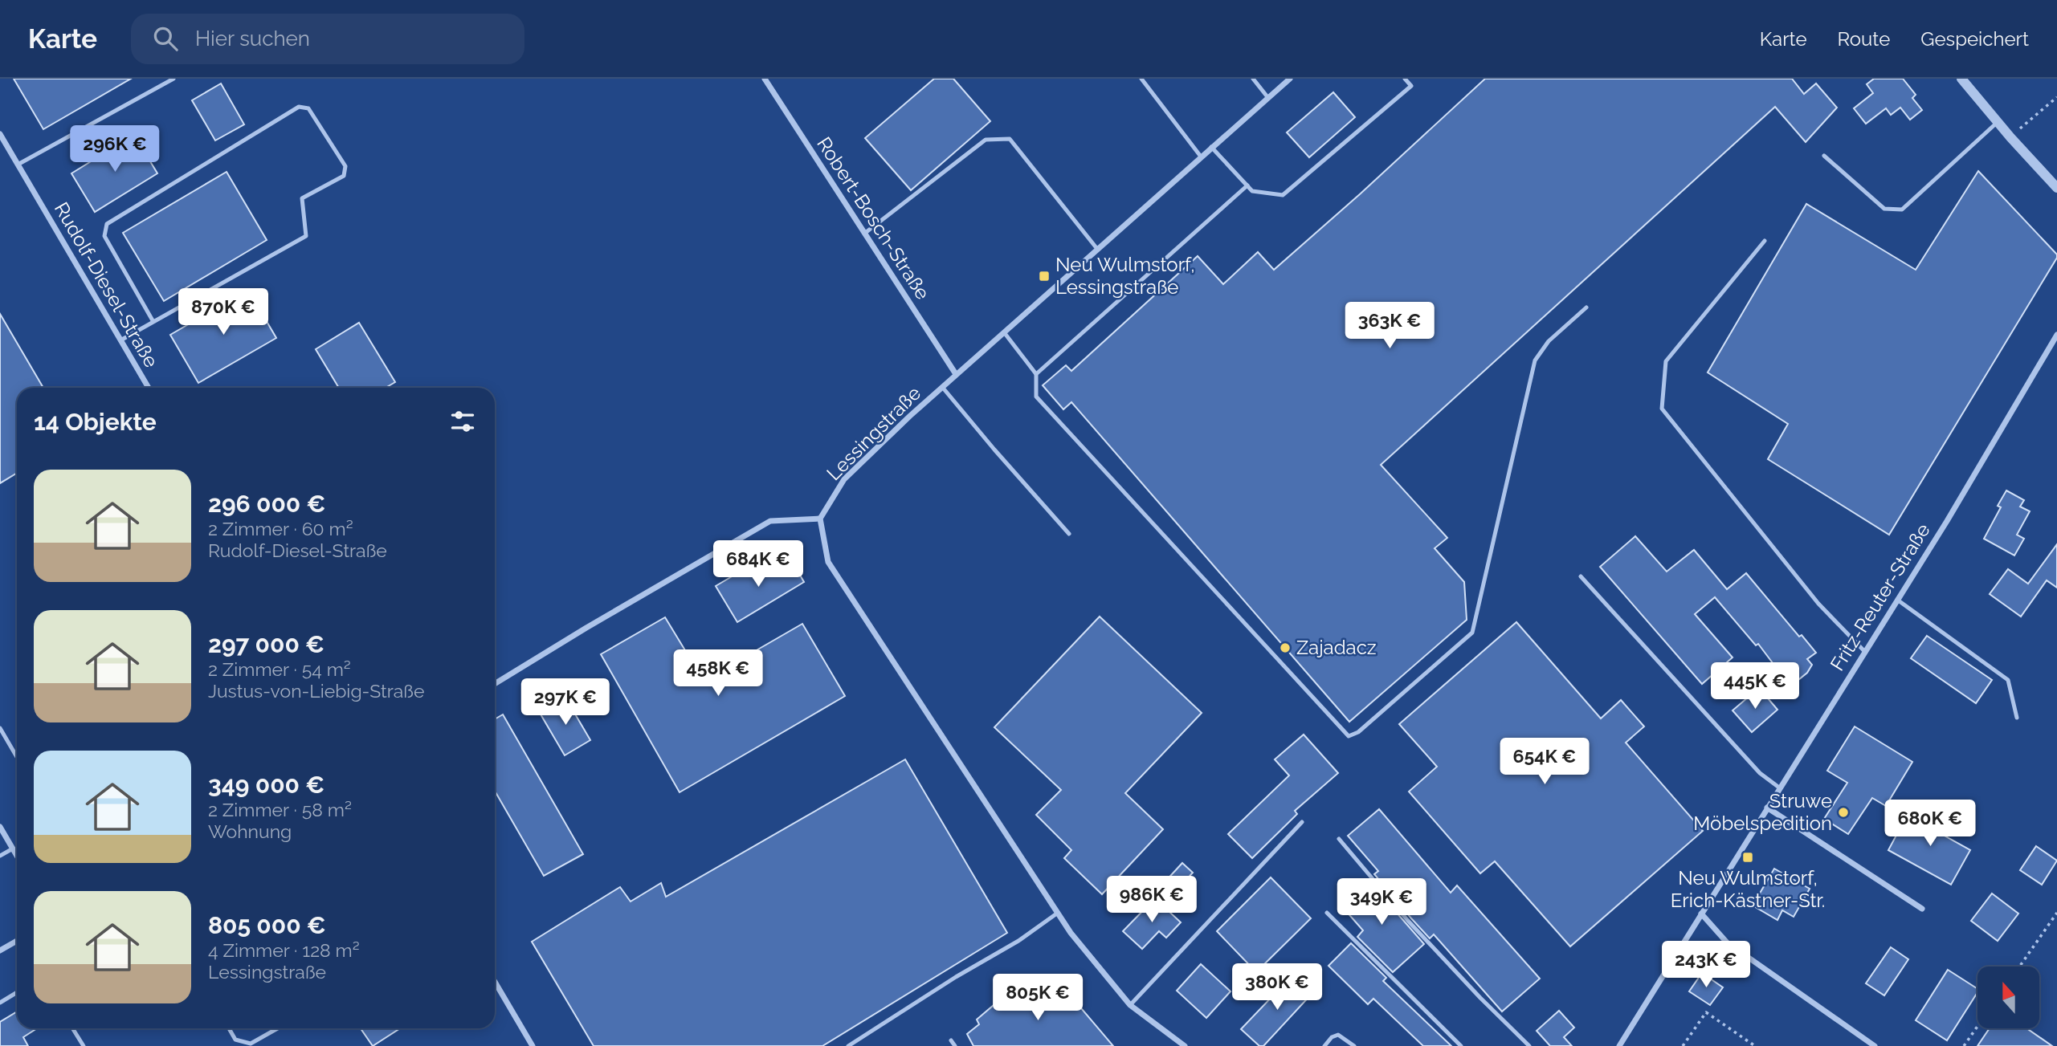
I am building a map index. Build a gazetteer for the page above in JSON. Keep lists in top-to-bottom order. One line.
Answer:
{"streets":{"street":["Robert-Bosch-Straße","Rudolf-Diesel-Straße","Lessingstraße","Fritz-Reuter-Straße"]},"crossings":[["Robert-Bosch-Straße","Lessingstraße"]],"places":{"transit":["Neu Wulmstorf, Lessingstraße","Neu Wulmstorf, Erich-Kästner-Str."],"other":["Zajadacz","Struwe Möbelspedition"]},"north":"top","page":{"header":"Karte","search":"Hier suchen","nav":["Karte","Route","Gespeichert"],"price":["296K €","870K €","363K €","684K €","458K €","445K €","297K €","654K €","680K €","986K €","349K €","243K €","380K €","805K €"],"heading":"14 Objekte","list":[{"name":"296 000 €","note":"2 Zimmer · 60 m² · Rudolf-Diesel-Straße"},{"name":"297 000 €","note":"2 Zimmer · 54 m² · Justus-von-Liebig-Straße"},{"name":"349 000 €","note":"2 Zimmer · 58 m² · Wohnung"},{"name":"805 000 €","note":"4 Zimmer · 128 m² · Lessingstraße"}]}}
